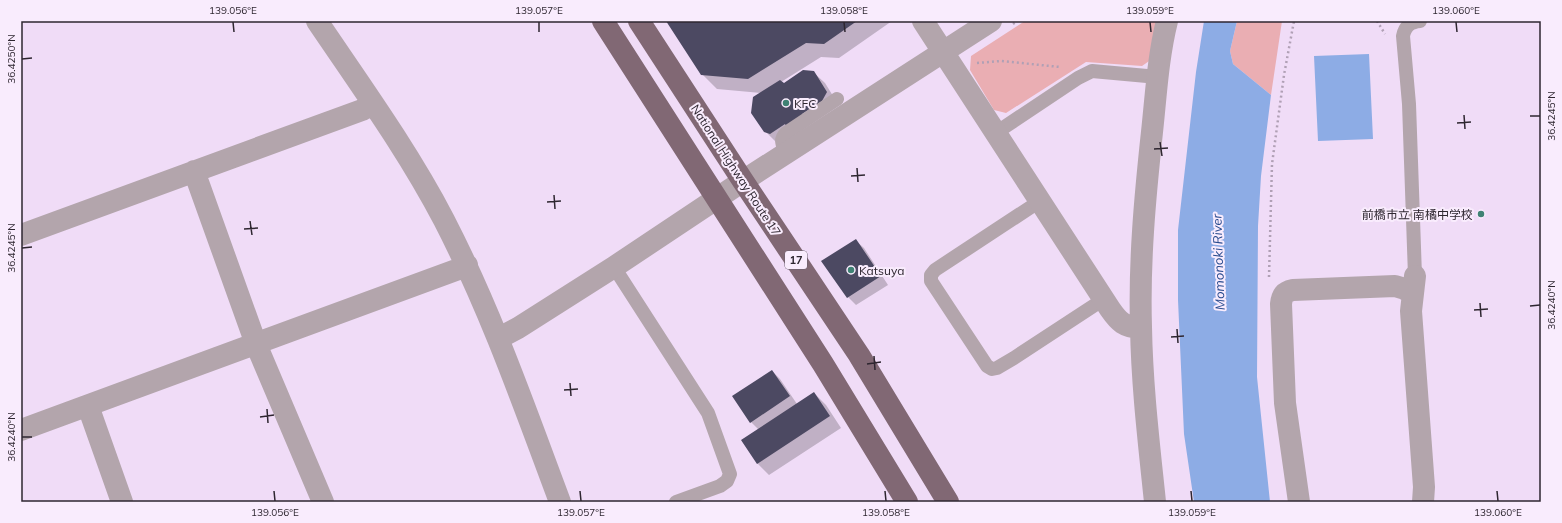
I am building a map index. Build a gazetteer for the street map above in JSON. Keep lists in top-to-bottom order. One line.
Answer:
{"streets":{"highway":["National Highway Route 17","17"]},"water":["Momonoki River"],"places":["KFC","前橋市立 南橘中学校","Katsuya"],"coordinates":["139.056°E","139.057°E","139.058°E","139.059°E","139.060°E","36.4250°N","36.4245°N","36.4240°N"]}
